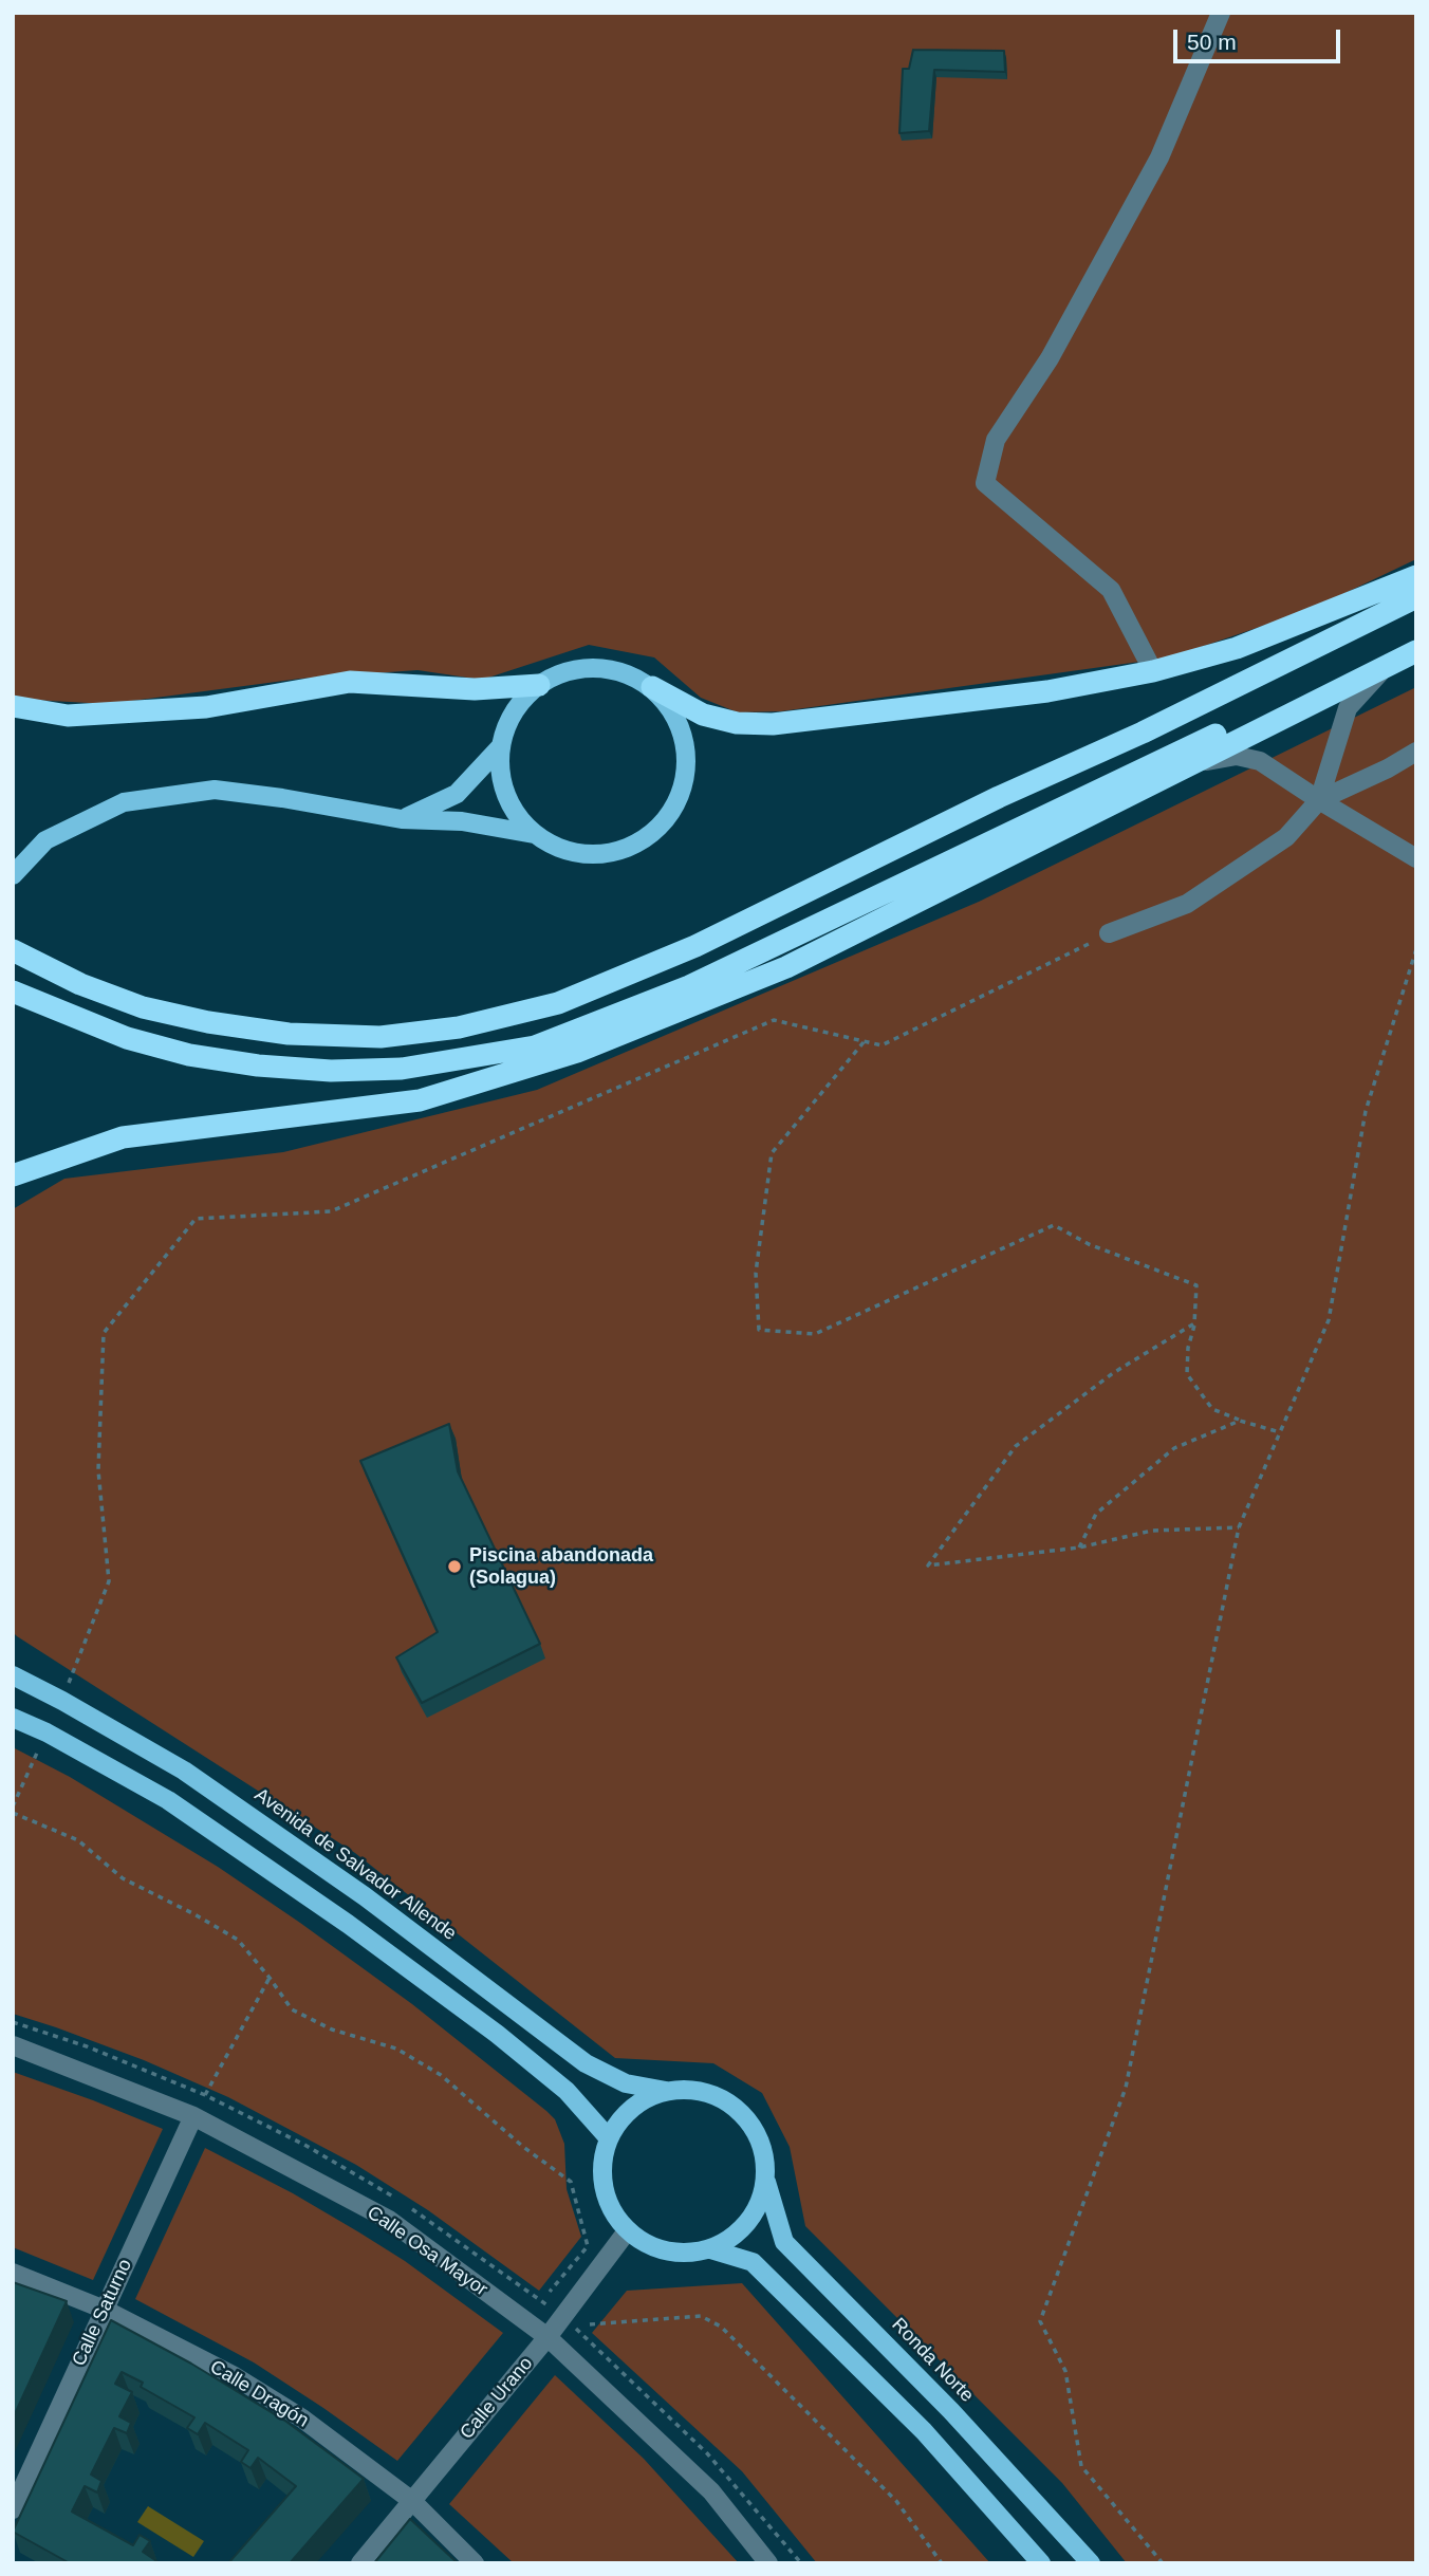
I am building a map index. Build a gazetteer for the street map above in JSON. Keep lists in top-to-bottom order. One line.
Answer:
{"streets":{"main road":["Avenida de Salvador Allende","Ronda Norte"],"street":["Calle Osa Mayor","Calle Saturno","Calle Dragón","Calle Urano"]},"crossings":[["Avenida de Salvador Allende","Ronda Norte"],["Avenida de Salvador Allende","Calle Urano"],["Calle Osa Mayor","Calle Saturno"],["Calle Osa Mayor","Calle Urano"],["Calle Saturno","Calle Dragón"],["Ronda Norte","Calle Urano"],["Calle Dragón","Calle Urano"]],"places":["Piscina abandonada (Solagua)"],"scale_bar":"50 m"}
